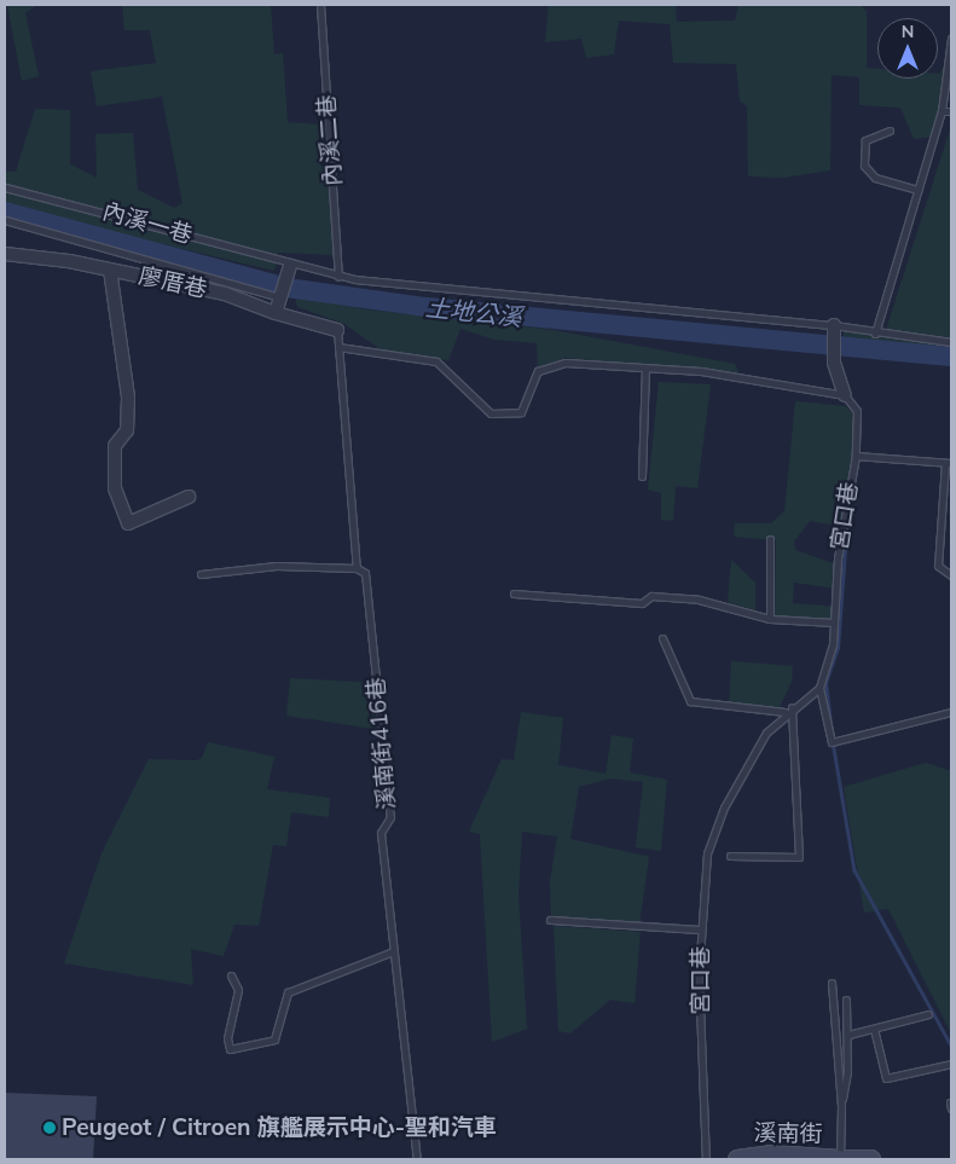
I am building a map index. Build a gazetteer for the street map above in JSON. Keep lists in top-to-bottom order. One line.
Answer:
{"streets":{"street":["廖厝巷","溪南街"],"lane":["內溪二巷","內溪一巷","宮口巷","溪南街416巷"]},"crossings":[["內溪二巷","內溪一巷"],["廖厝巷","溪南街416巷"]],"water":["土地公溪"],"places":["Peugeot / Citroen 旗艦展示中心-聖和汽車"],"north":"top"}
